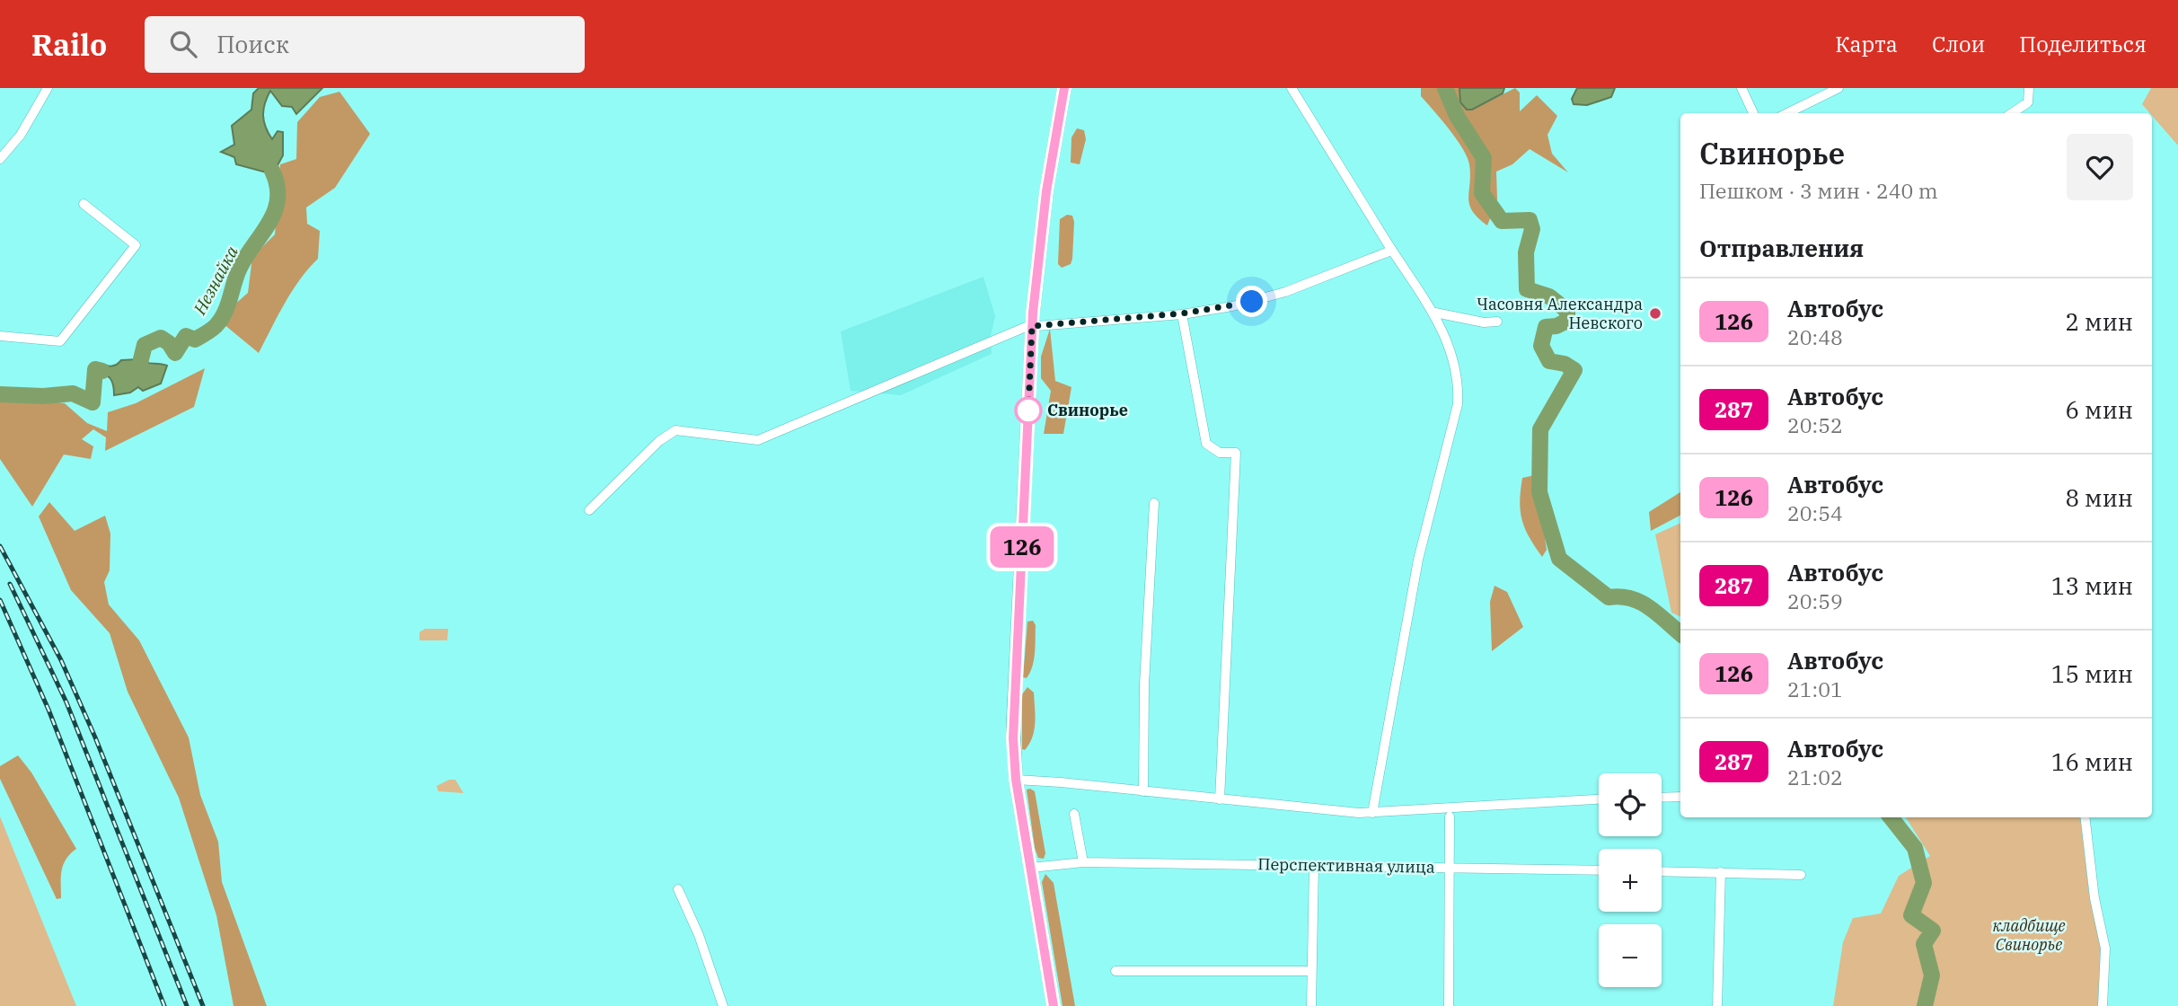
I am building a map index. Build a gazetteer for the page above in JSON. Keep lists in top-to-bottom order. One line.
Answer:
{"streets":{"street":["Перспективная улица"]},"water":["Незнайка"],"parks":["кладбище Свинорье"],"places":["Часовня Александра Невского","Свинорье"],"lines":["bus line 126"],"page":{"header":"Railo","search":"Поиск","nav":["Карта","Слои","Поделиться"],"on_map":"126","heading":[["Свинорье","Пешком · 3 мин · 240 m"],"Отправления"],"list":[{"mark":"126","name":"Автобус","note":"20:48","value":"2 мин"},{"mark":"287","name":"Автобус","note":"20:52","value":"6 мин"},{"mark":"126","name":"Автобус","note":"20:54","value":"8 мин"},{"mark":"287","name":"Автобус","note":"20:59","value":"13 мин"},{"mark":"126","name":"Автобус","note":"21:01","value":"15 мин"},{"mark":"287","name":"Автобус","note":"21:02","value":"16 мин"}],"map_buttons":["+","−"]}}
